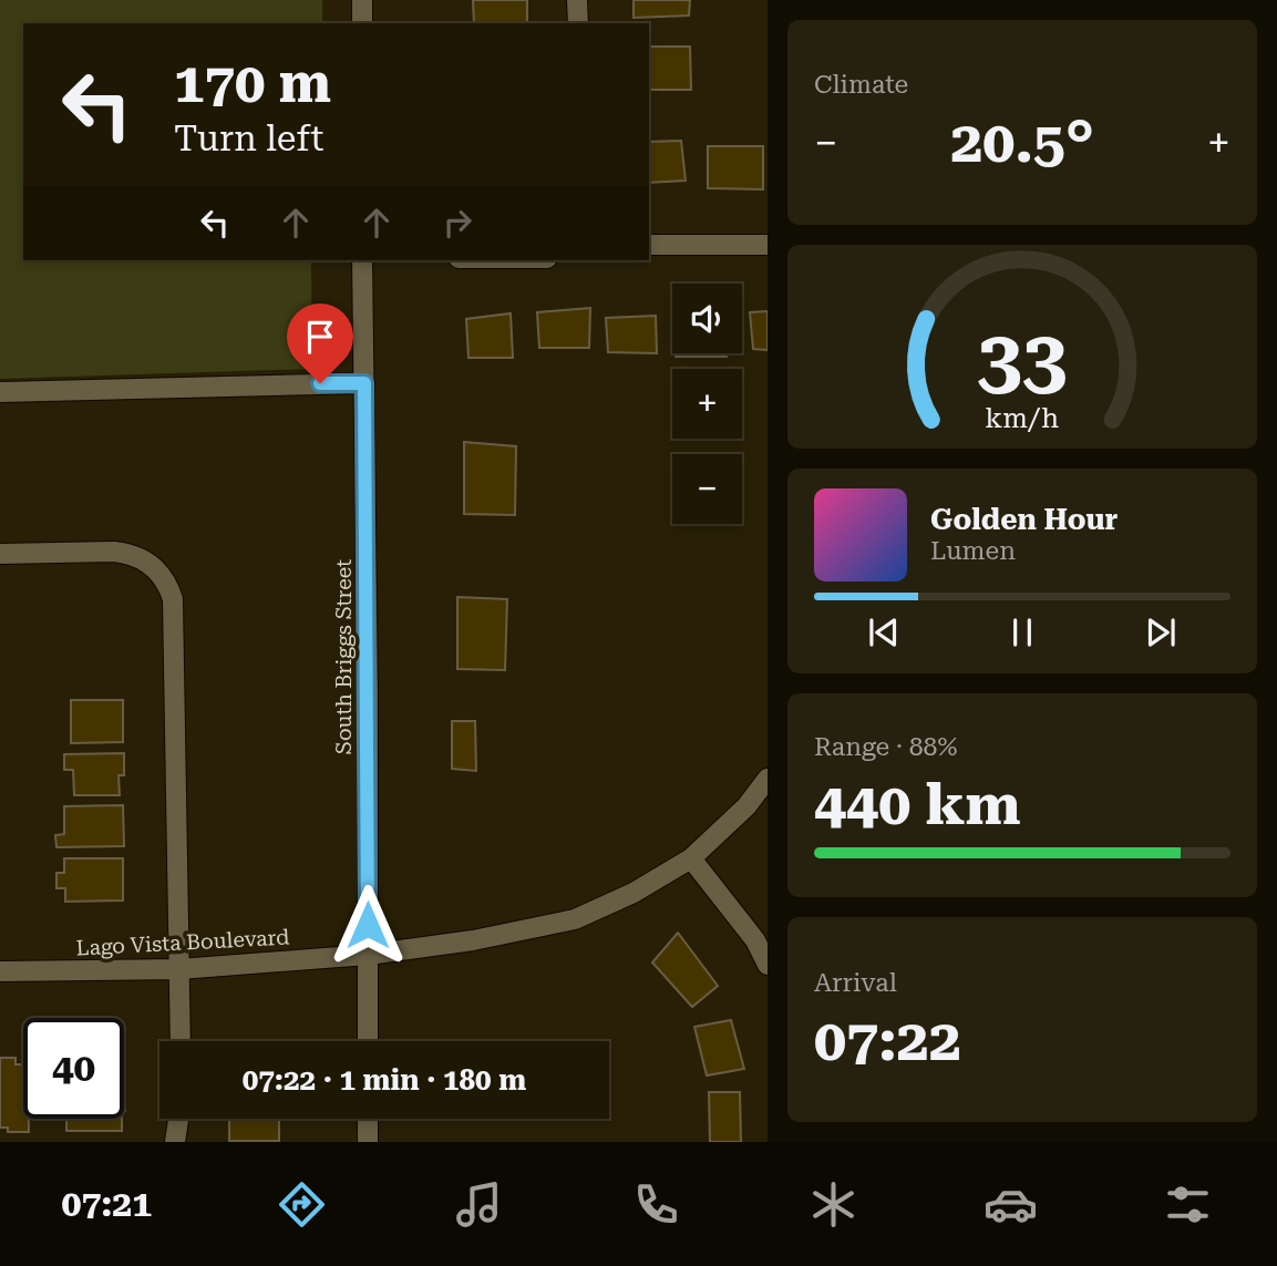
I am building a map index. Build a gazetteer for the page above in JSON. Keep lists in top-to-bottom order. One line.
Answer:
{"streets":{"street":["South Briggs Street","Lago Vista Boulevard"]},"crossings":[["South Briggs Street","Lago Vista Boulevard"]],"page":{"tile":["Climate",["Range · 88%","440 km"],["Arrival","07:22"]],"turn":["170 m","Turn left"],"heat":["−","20.5°","+"],"map_buttons":["+","−"],"song":["Golden Hour","Lumen"],"limit":"40","trip":"07:22 · 1 min · 180 m","tabs":"07:21","gauge":["33","km/h"]}}
